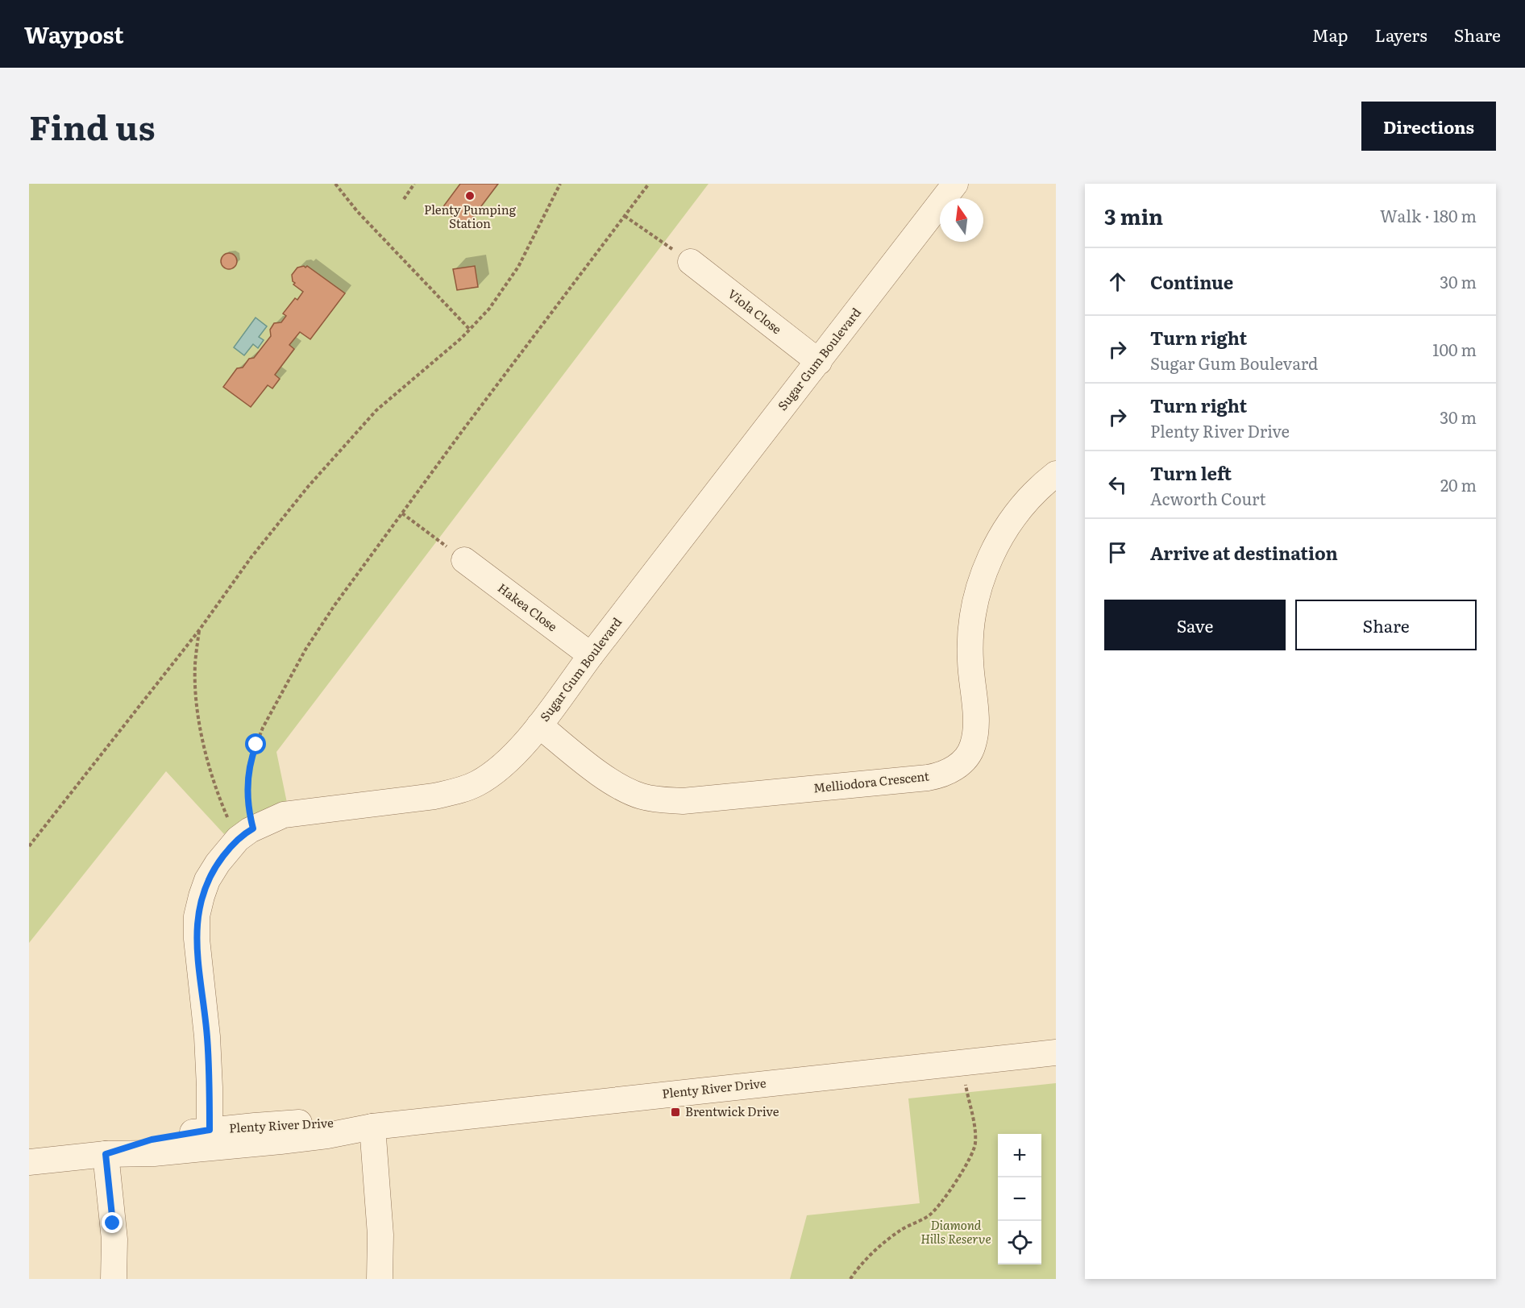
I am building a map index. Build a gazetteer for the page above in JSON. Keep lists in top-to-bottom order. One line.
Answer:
{"streets":{"street":["Viola Close","Sugar Gum Boulevard","Hakea Close","Melliodora Crescent","Plenty River Drive"]},"crossings":[["Viola Close","Sugar Gum Boulevard"],["Sugar Gum Boulevard","Hakea Close"],["Sugar Gum Boulevard","Melliodora Crescent"],["Sugar Gum Boulevard","Plenty River Drive"]],"parks":["Diamond Hills Reserve"],"places":{"other":["Plenty Pumping Station"],"transit":["Brentwick Drive"]},"north":"top","page":{"header":"Waypost","nav":["Map","Layers","Share"],"title":"Find us","buttons":["Directions",["Save","Share"]],"heading":["3 min","Walk · 180 m"],"list":[["Continue","30 m"],["Turn right","Sugar Gum Boulevard","100 m"],["Turn right","Plenty River Drive","30 m"],["Turn left","Acworth Court","20 m"],"Arrive at destination"],"map_buttons":["+","−"]}}
